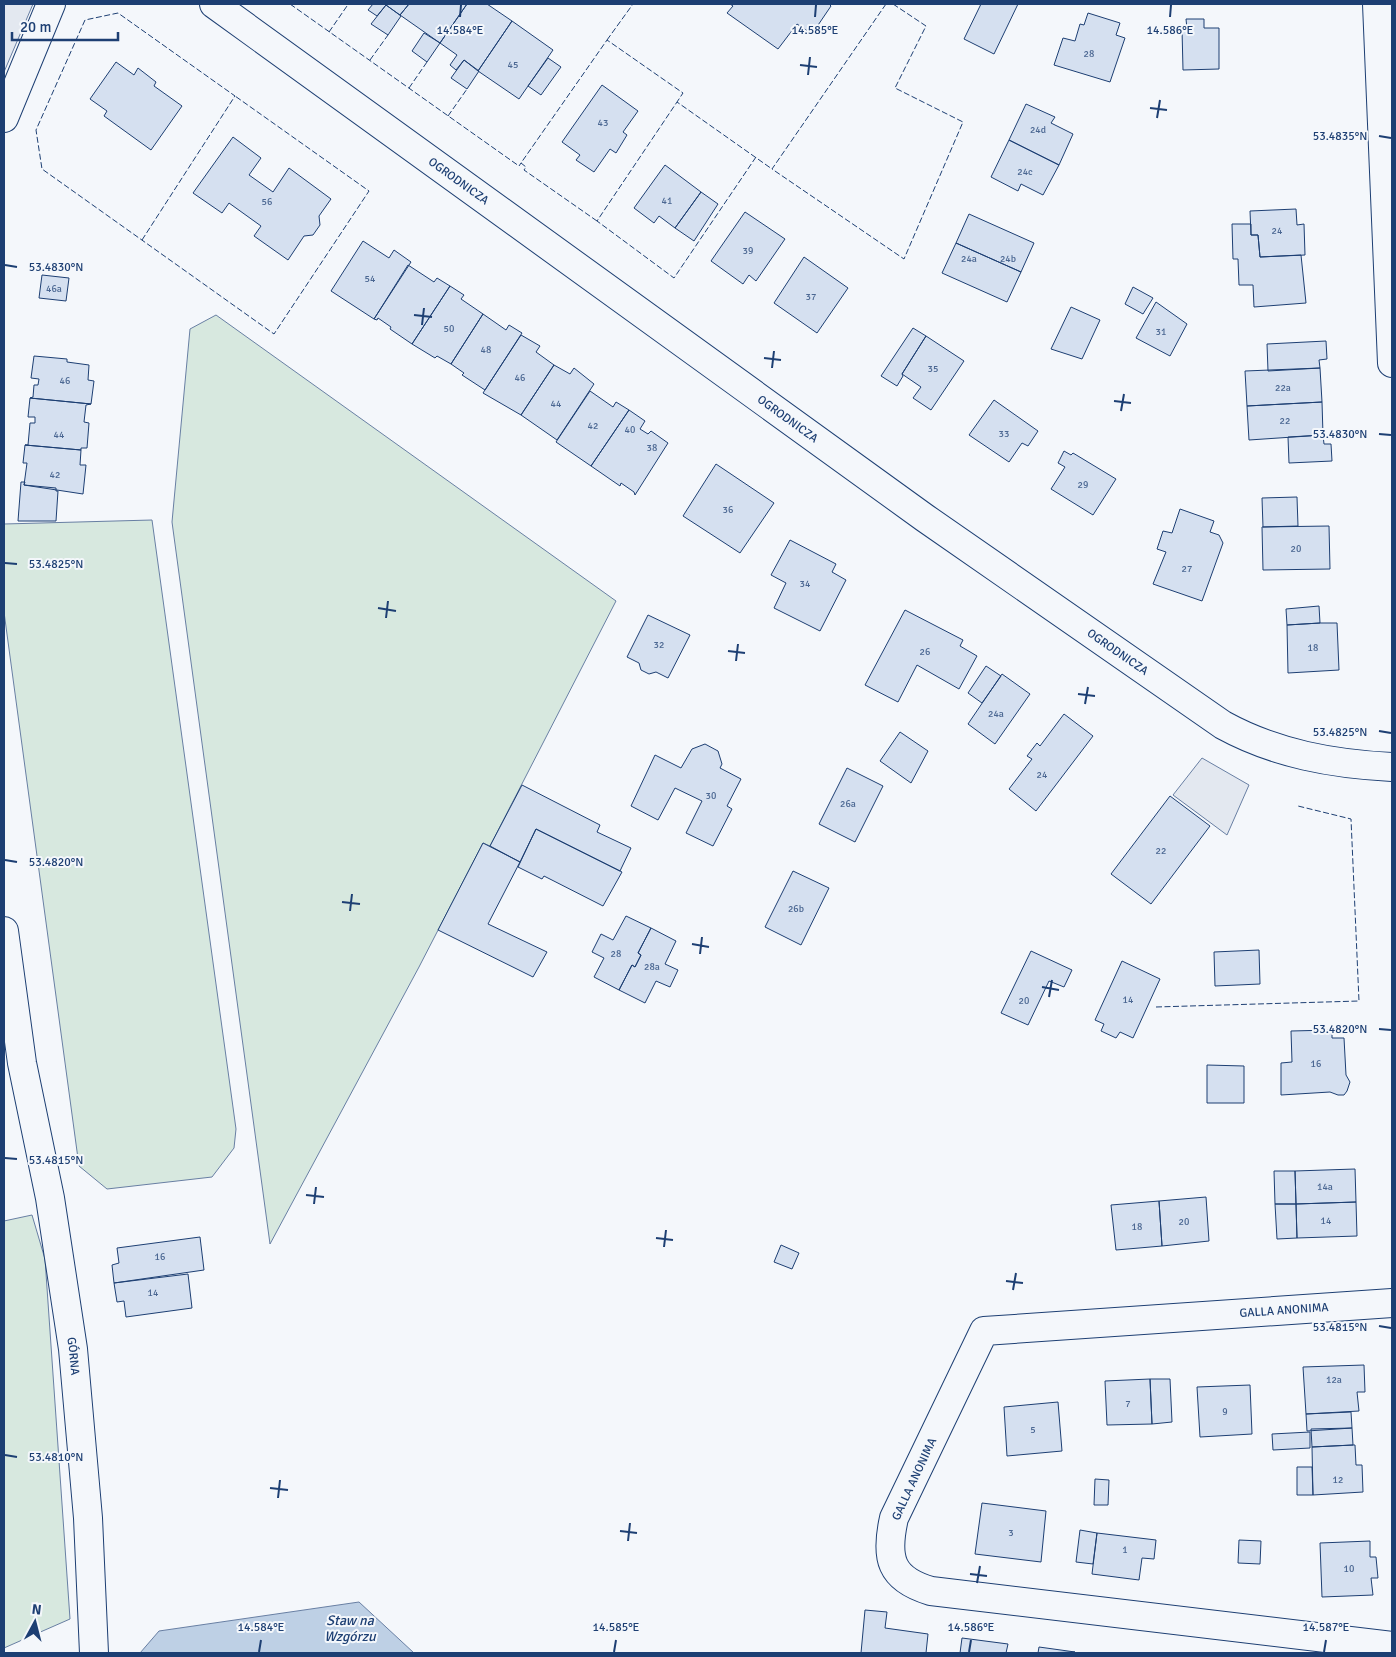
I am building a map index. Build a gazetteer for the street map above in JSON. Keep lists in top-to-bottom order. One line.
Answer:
{"streets":{"street":["OGRODNICZA","GALLA ANONIMA","GÓRNA"]},"water":["Staw na Wzgórzu"],"house_numbers":["28","45","43","24d","24c","41","56","24","39","24a","24b","54","46a","37","50","31","48","35","46","46","22a","44","22","42","40","33","44","38","42","29","36","20","27","34","32","18","26","24a","24","30","26a","22","26b","28","28a","14","20","16","14a","14","20","18","16","14","12a","7","9","5","12","3","1","10"],"scale_bar":"20 m","north":"top","coordinates":["14.584°E","14.585°E","14.586°E","53.4835°N","53.4830°N","53.4825°N","53.4820°N","53.4815°N","53.4810°N","14.587°E"]}
